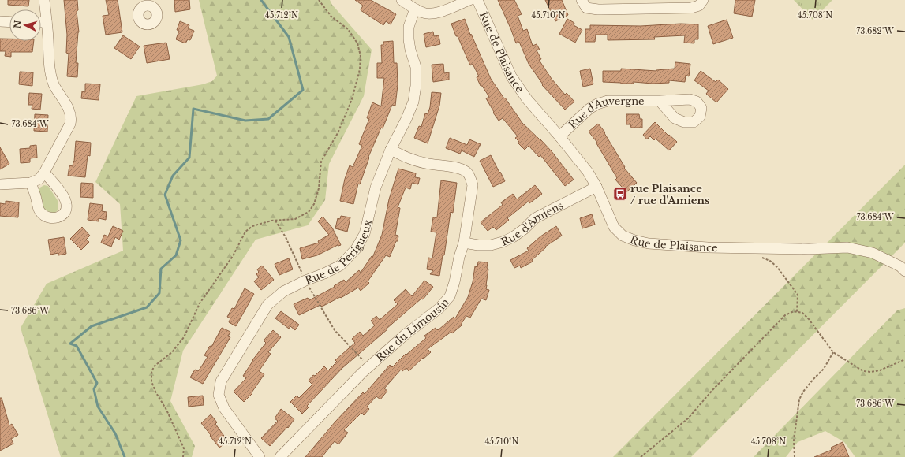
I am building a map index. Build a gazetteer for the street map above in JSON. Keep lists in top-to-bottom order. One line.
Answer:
{"streets":{"street":["Rue de Plaisance","Rue d'Auvergne","Rue d'Amiens","Rue de Périgueux","Rue du Limousin"]},"crossings":[["Rue de Plaisance","Rue d'Auvergne"],["Rue de Plaisance","Rue d'Amiens"],["Rue d'Amiens","Rue du Limousin"],["Rue de Périgueux","Rue du Limousin"]],"places":{"bus stop":["rue Plaisance / rue d'Amiens"]},"north":"left","coordinates":["45.712°N","45.710°N","45.708°N","73.682°W","73.684°W","73.686°W"]}
